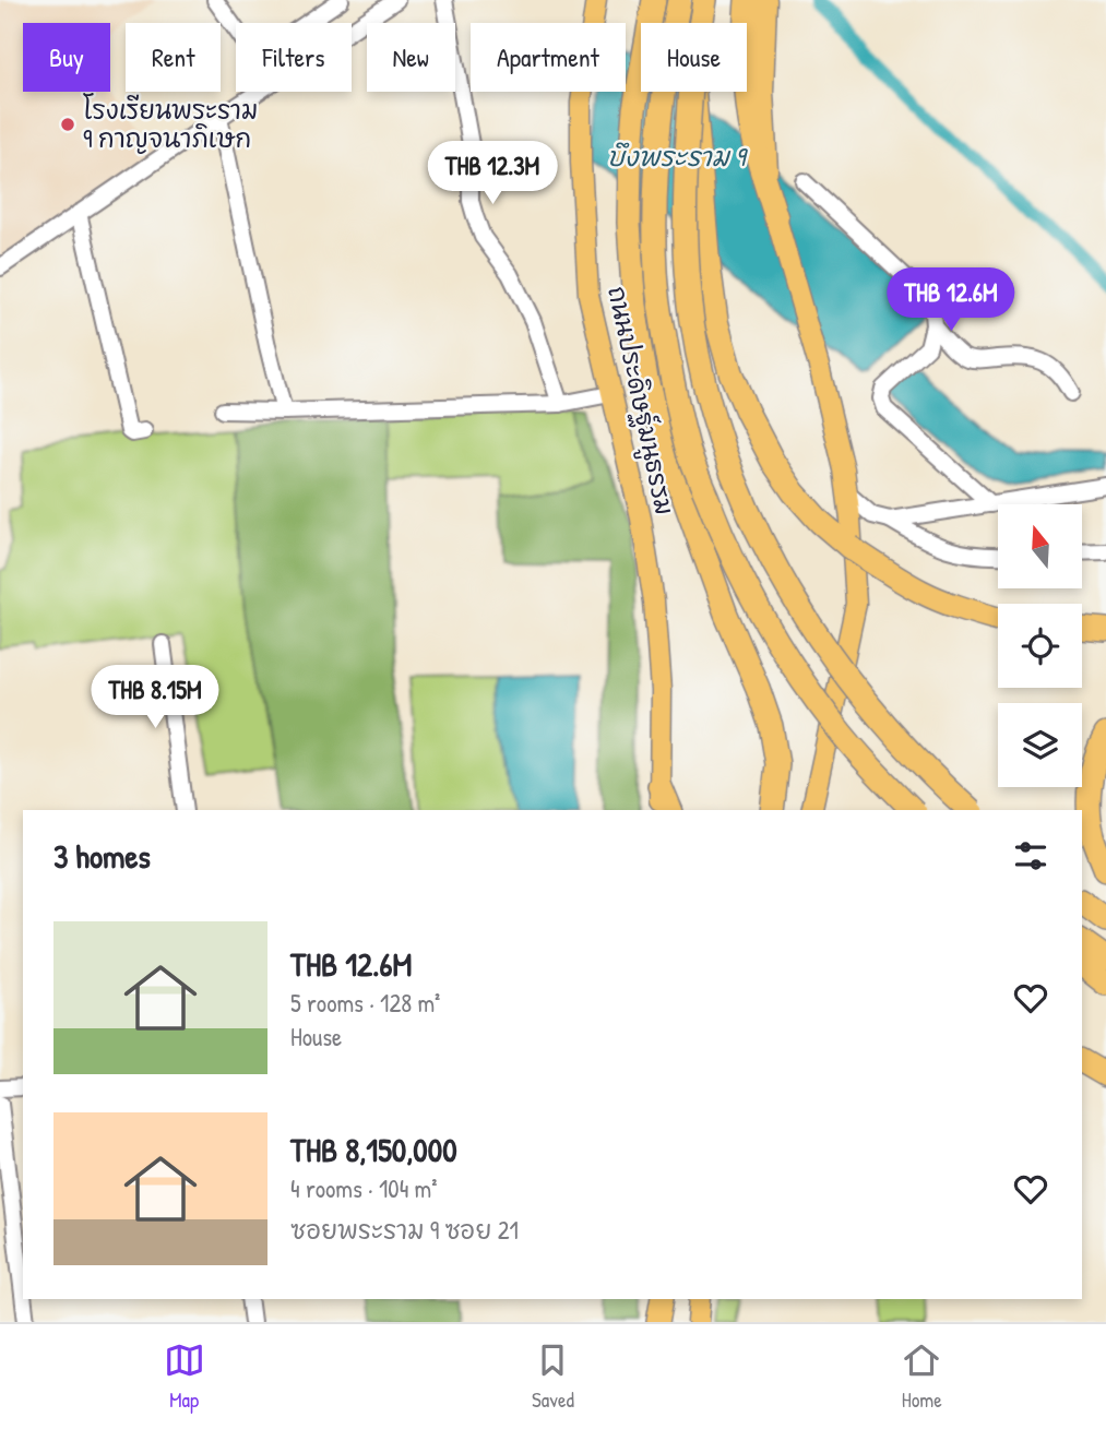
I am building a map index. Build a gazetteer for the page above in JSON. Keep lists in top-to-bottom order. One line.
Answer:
{"streets":{"main road":["ถนนประดิษฐ์มนูธรรม"]},"water":["บึงพระราม 9"],"places":["โรงเรียนพระราม 9 กาญจนาภิเษก"],"north":"top","page":{"chip":["Buy","Rent","Filters","New","Apartment","House"],"price":["THB 12.3M","THB 12.6M","THB 8.15M"],"heading":"3 homes","list":[{"name":"THB 12.6M","note":"5 rooms · 128 m² · House"},{"name":"THB 8,150,000","note":"4 rooms · 104 m² · ซอยพระราม 9 ซอย 21"}],"tabs":["Map","Saved","Home"]}}
